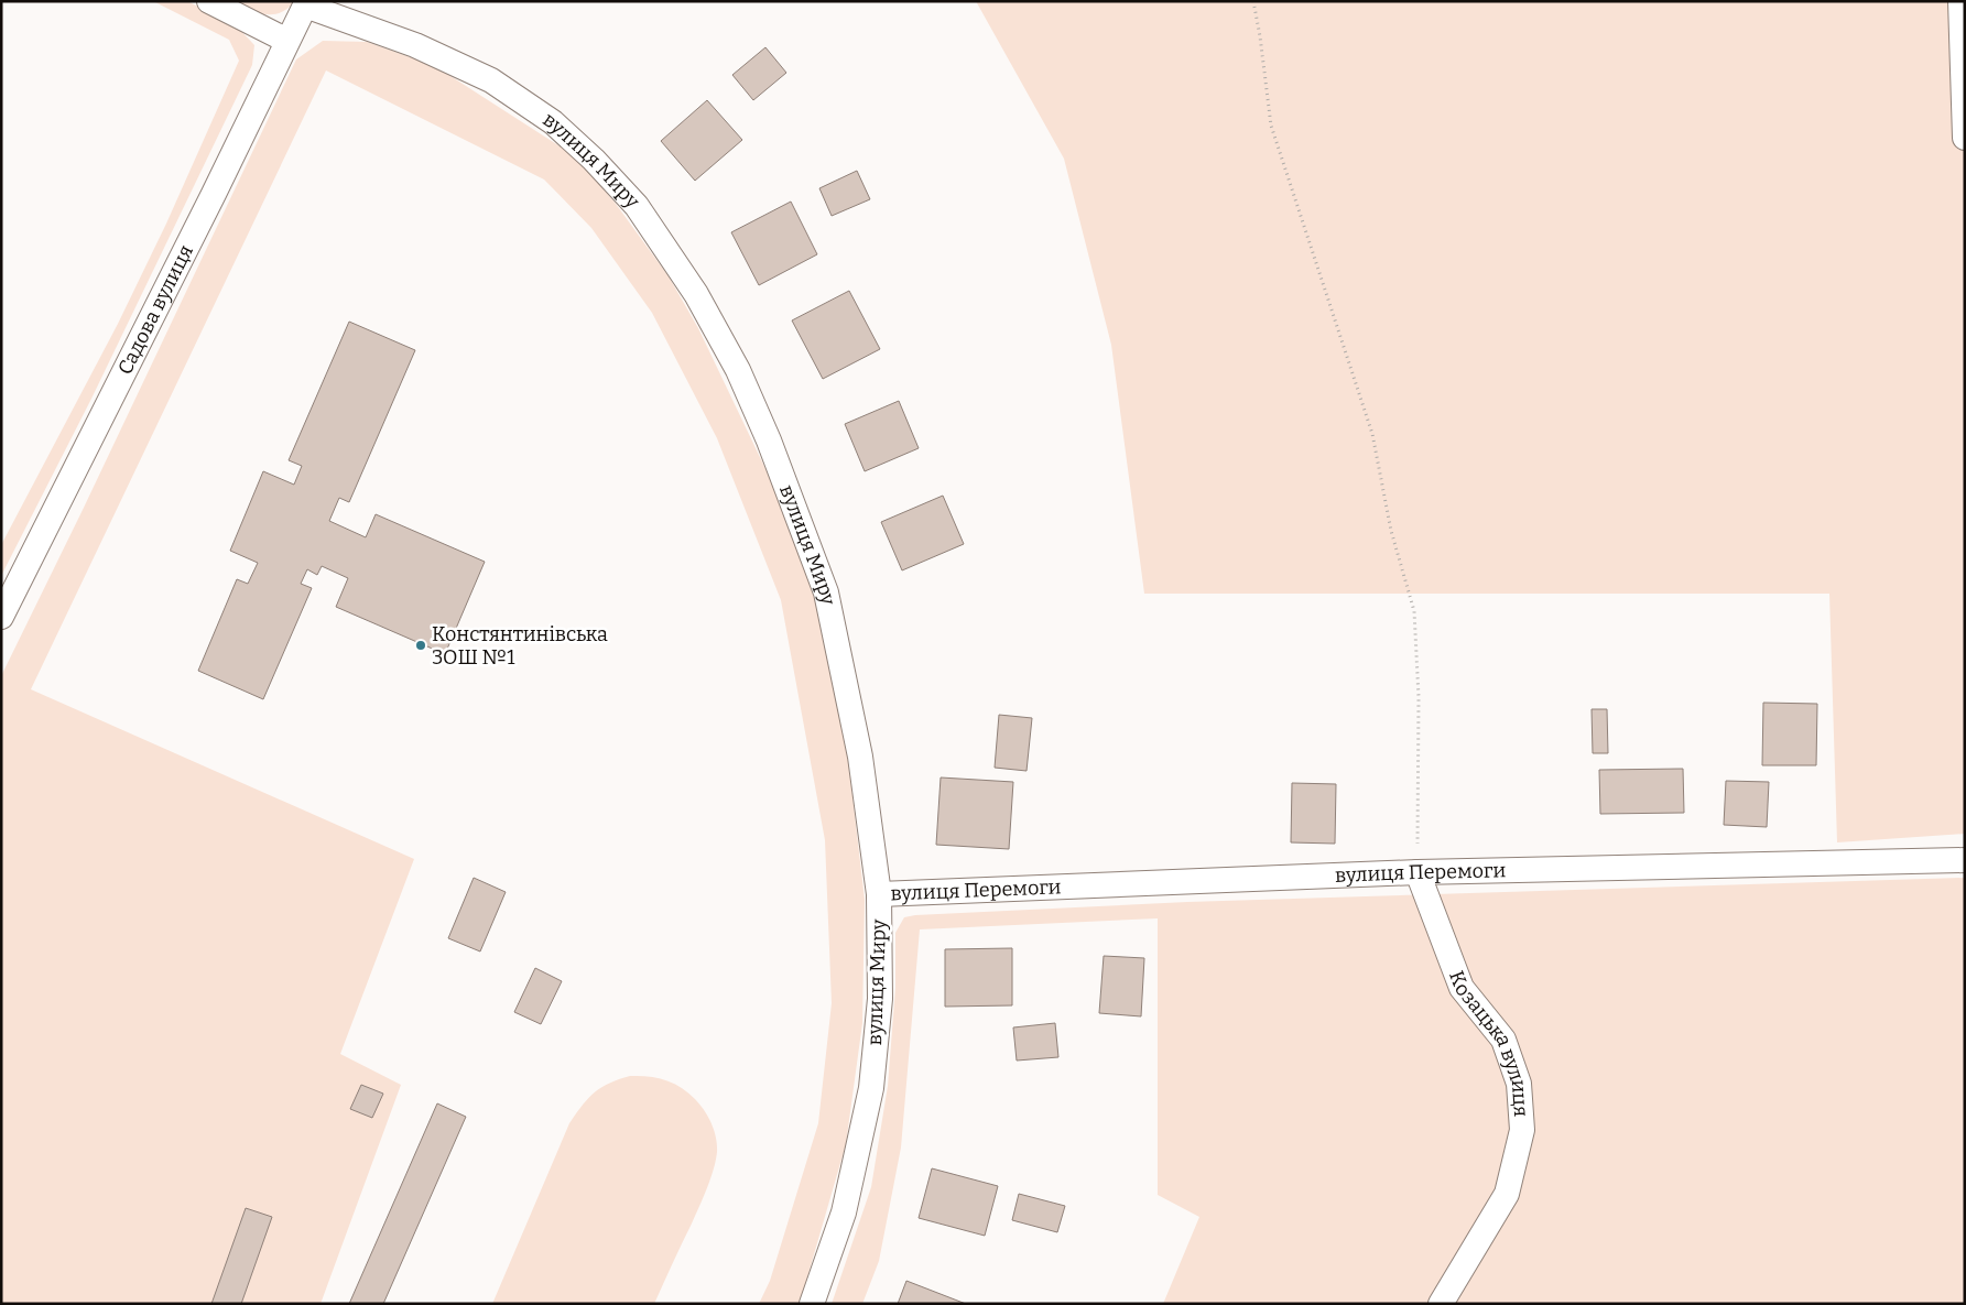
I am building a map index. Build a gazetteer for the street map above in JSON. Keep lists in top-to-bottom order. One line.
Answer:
{"streets":{"street":["вулиця Миру","Садова вулиця","вулиця Перемоги","Козацька вулиця"]},"crossings":[["вулиця Миру","Садова вулиця"],["вулиця Миру","вулиця Перемоги"],["вулиця Перемоги","Козацька вулиця"]],"places":["Констянтинівська ЗОШ №1"]}
